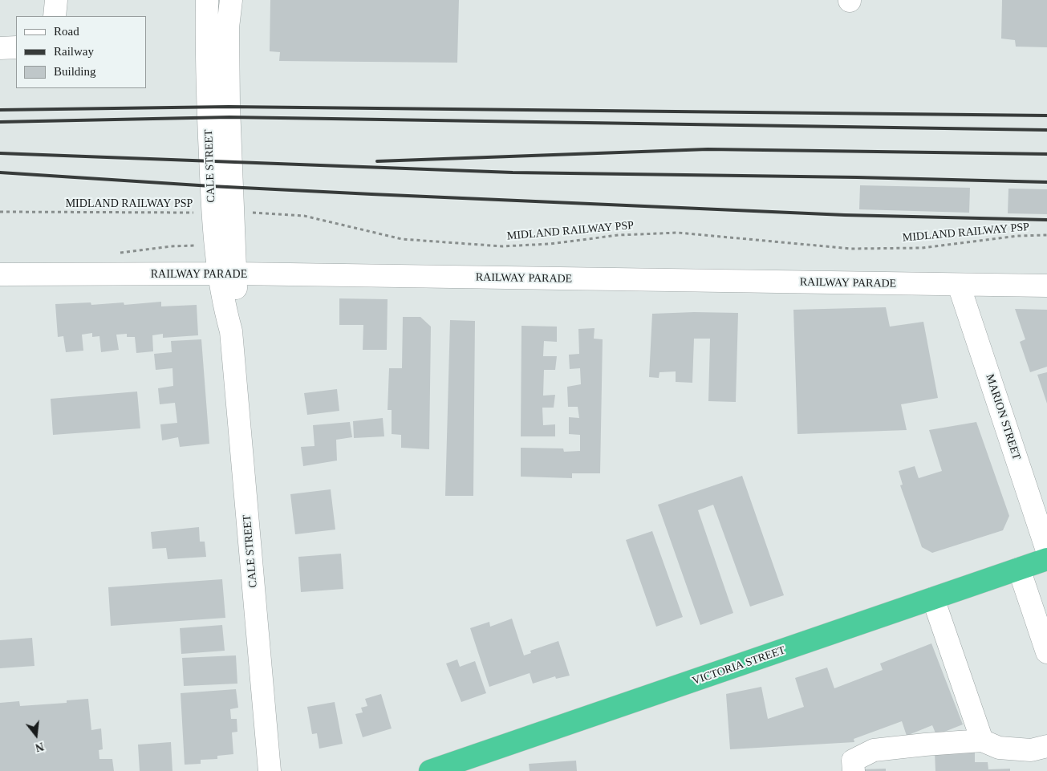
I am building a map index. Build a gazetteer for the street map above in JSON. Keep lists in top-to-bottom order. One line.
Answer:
{"streets":{"highway":["VICTORIA STREET"],"street":["CALE STREET","RAILWAY PARADE","MARION STREET"],"path":["MIDLAND RAILWAY PSP"]},"crossings":[["CALE STREET","MIDLAND RAILWAY PSP"],["CALE STREET","RAILWAY PARADE"],["RAILWAY PARADE","MARION STREET"]],"legend":["Road","Railway","Building"],"north":"bottom"}
